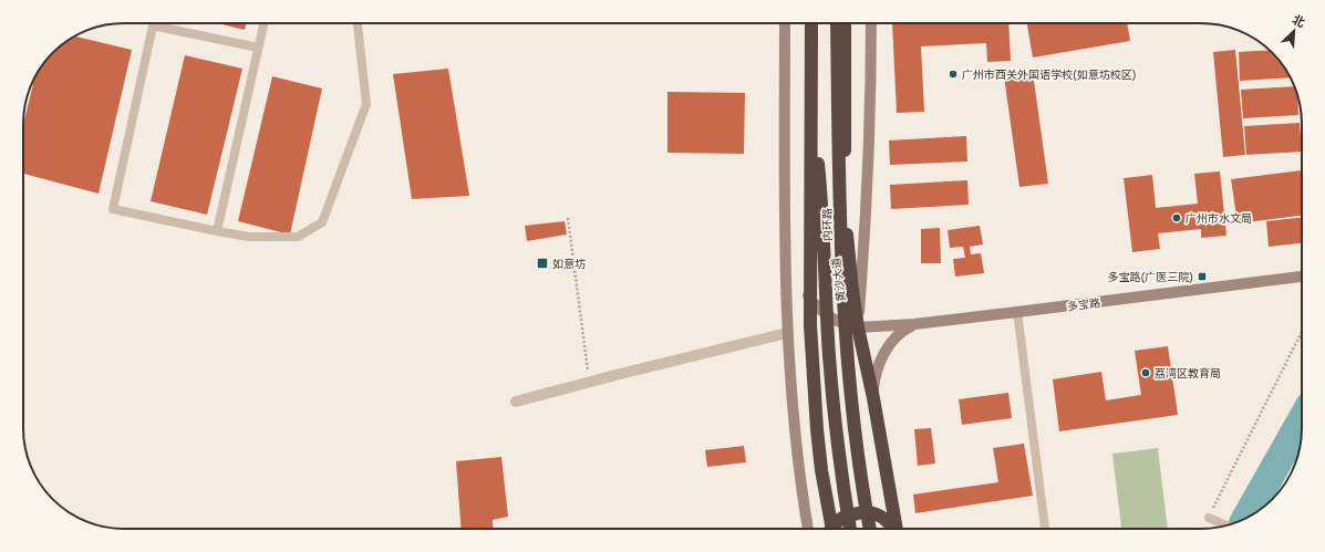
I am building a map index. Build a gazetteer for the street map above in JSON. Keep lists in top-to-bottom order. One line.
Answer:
{"streets":{"highway":["内环路","黄沙大道"],"main road":["多宝路"]},"crossings":[["黄沙大道","多宝路"]],"places":{"other":["广州市西关外国语学校(如意坊校区)","广州市水文局","荔湾区教育局"],"transit":["如意坊","多宝路(广医三院)"]},"north":"top right"}
